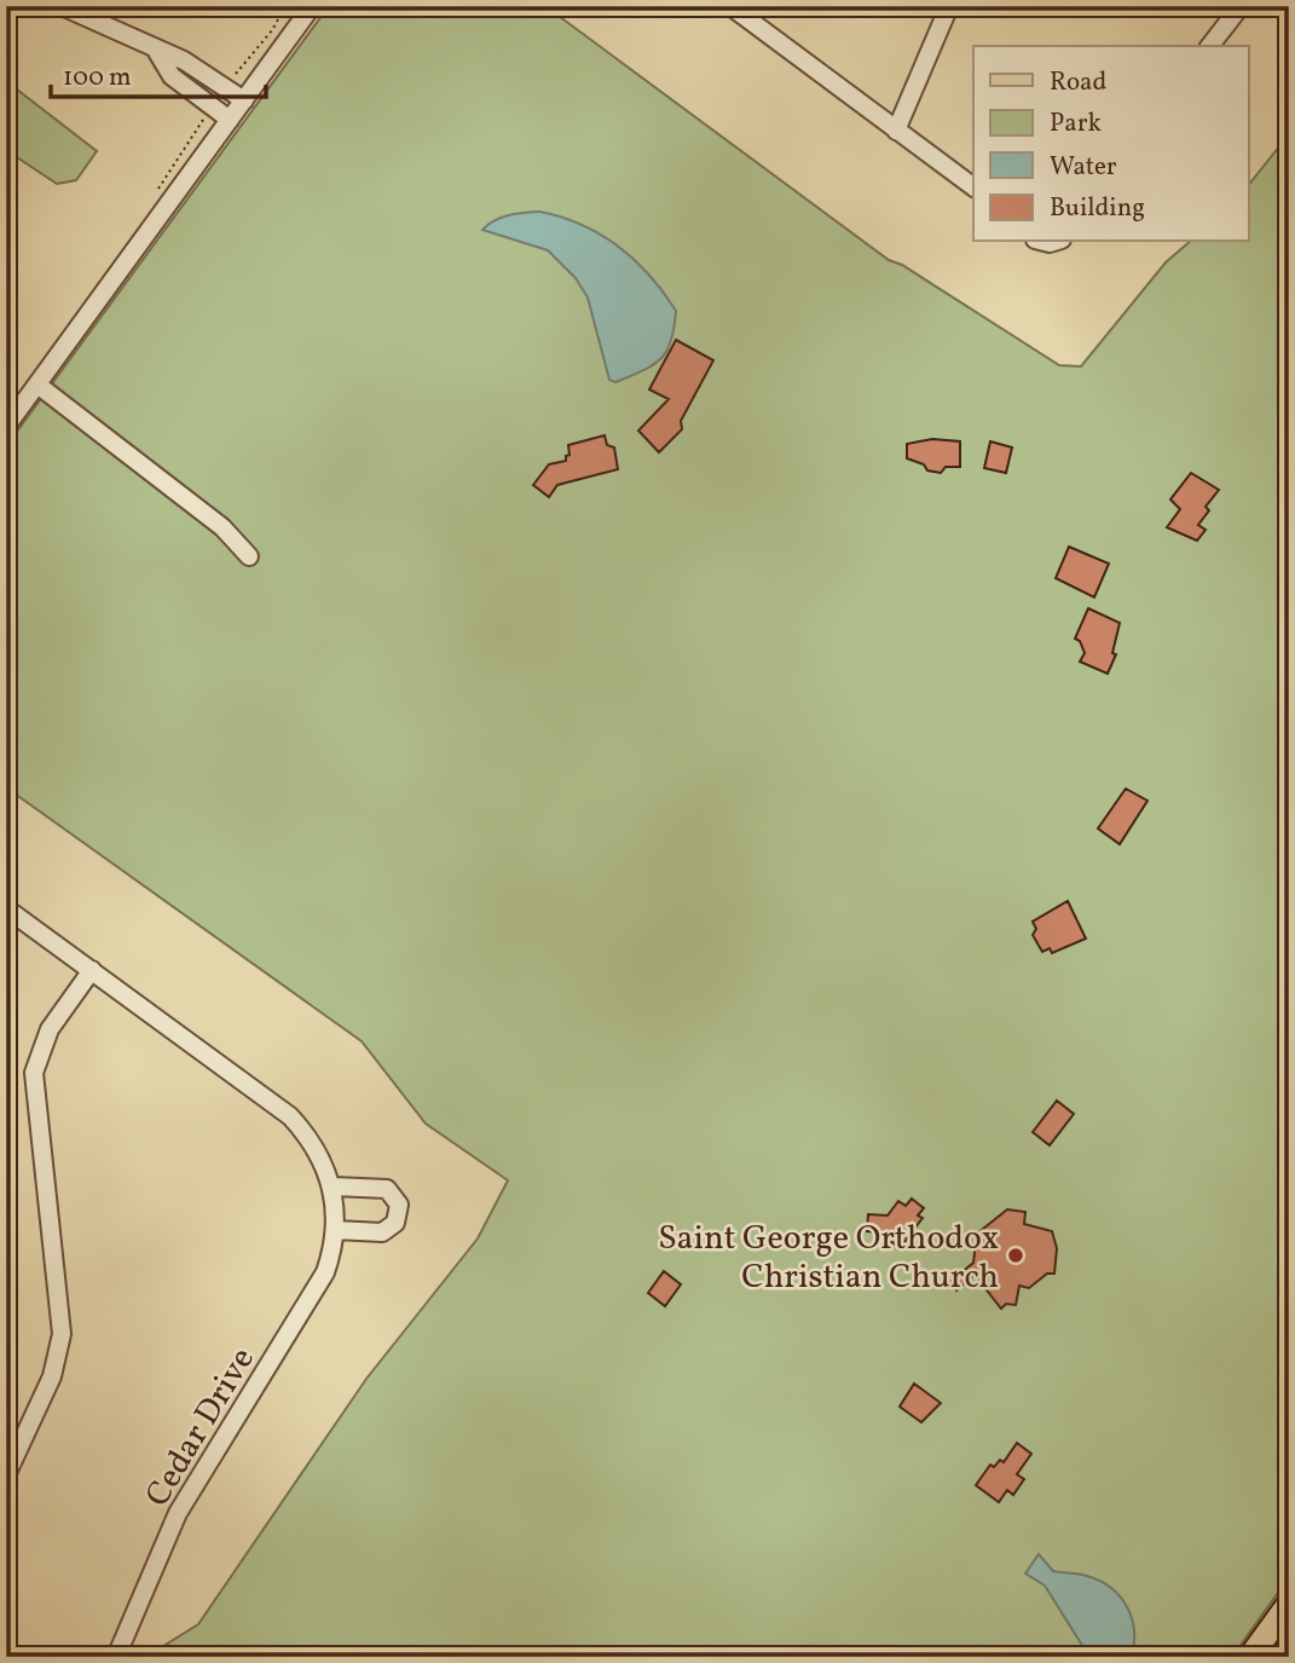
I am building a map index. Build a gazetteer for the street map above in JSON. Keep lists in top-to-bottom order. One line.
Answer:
{"streets":{"street":["Cedar Drive"]},"places":["Saint George Orthodox Christian Church"],"legend":["Road","Park","Water","Building"],"scale_bar":"100 m"}
